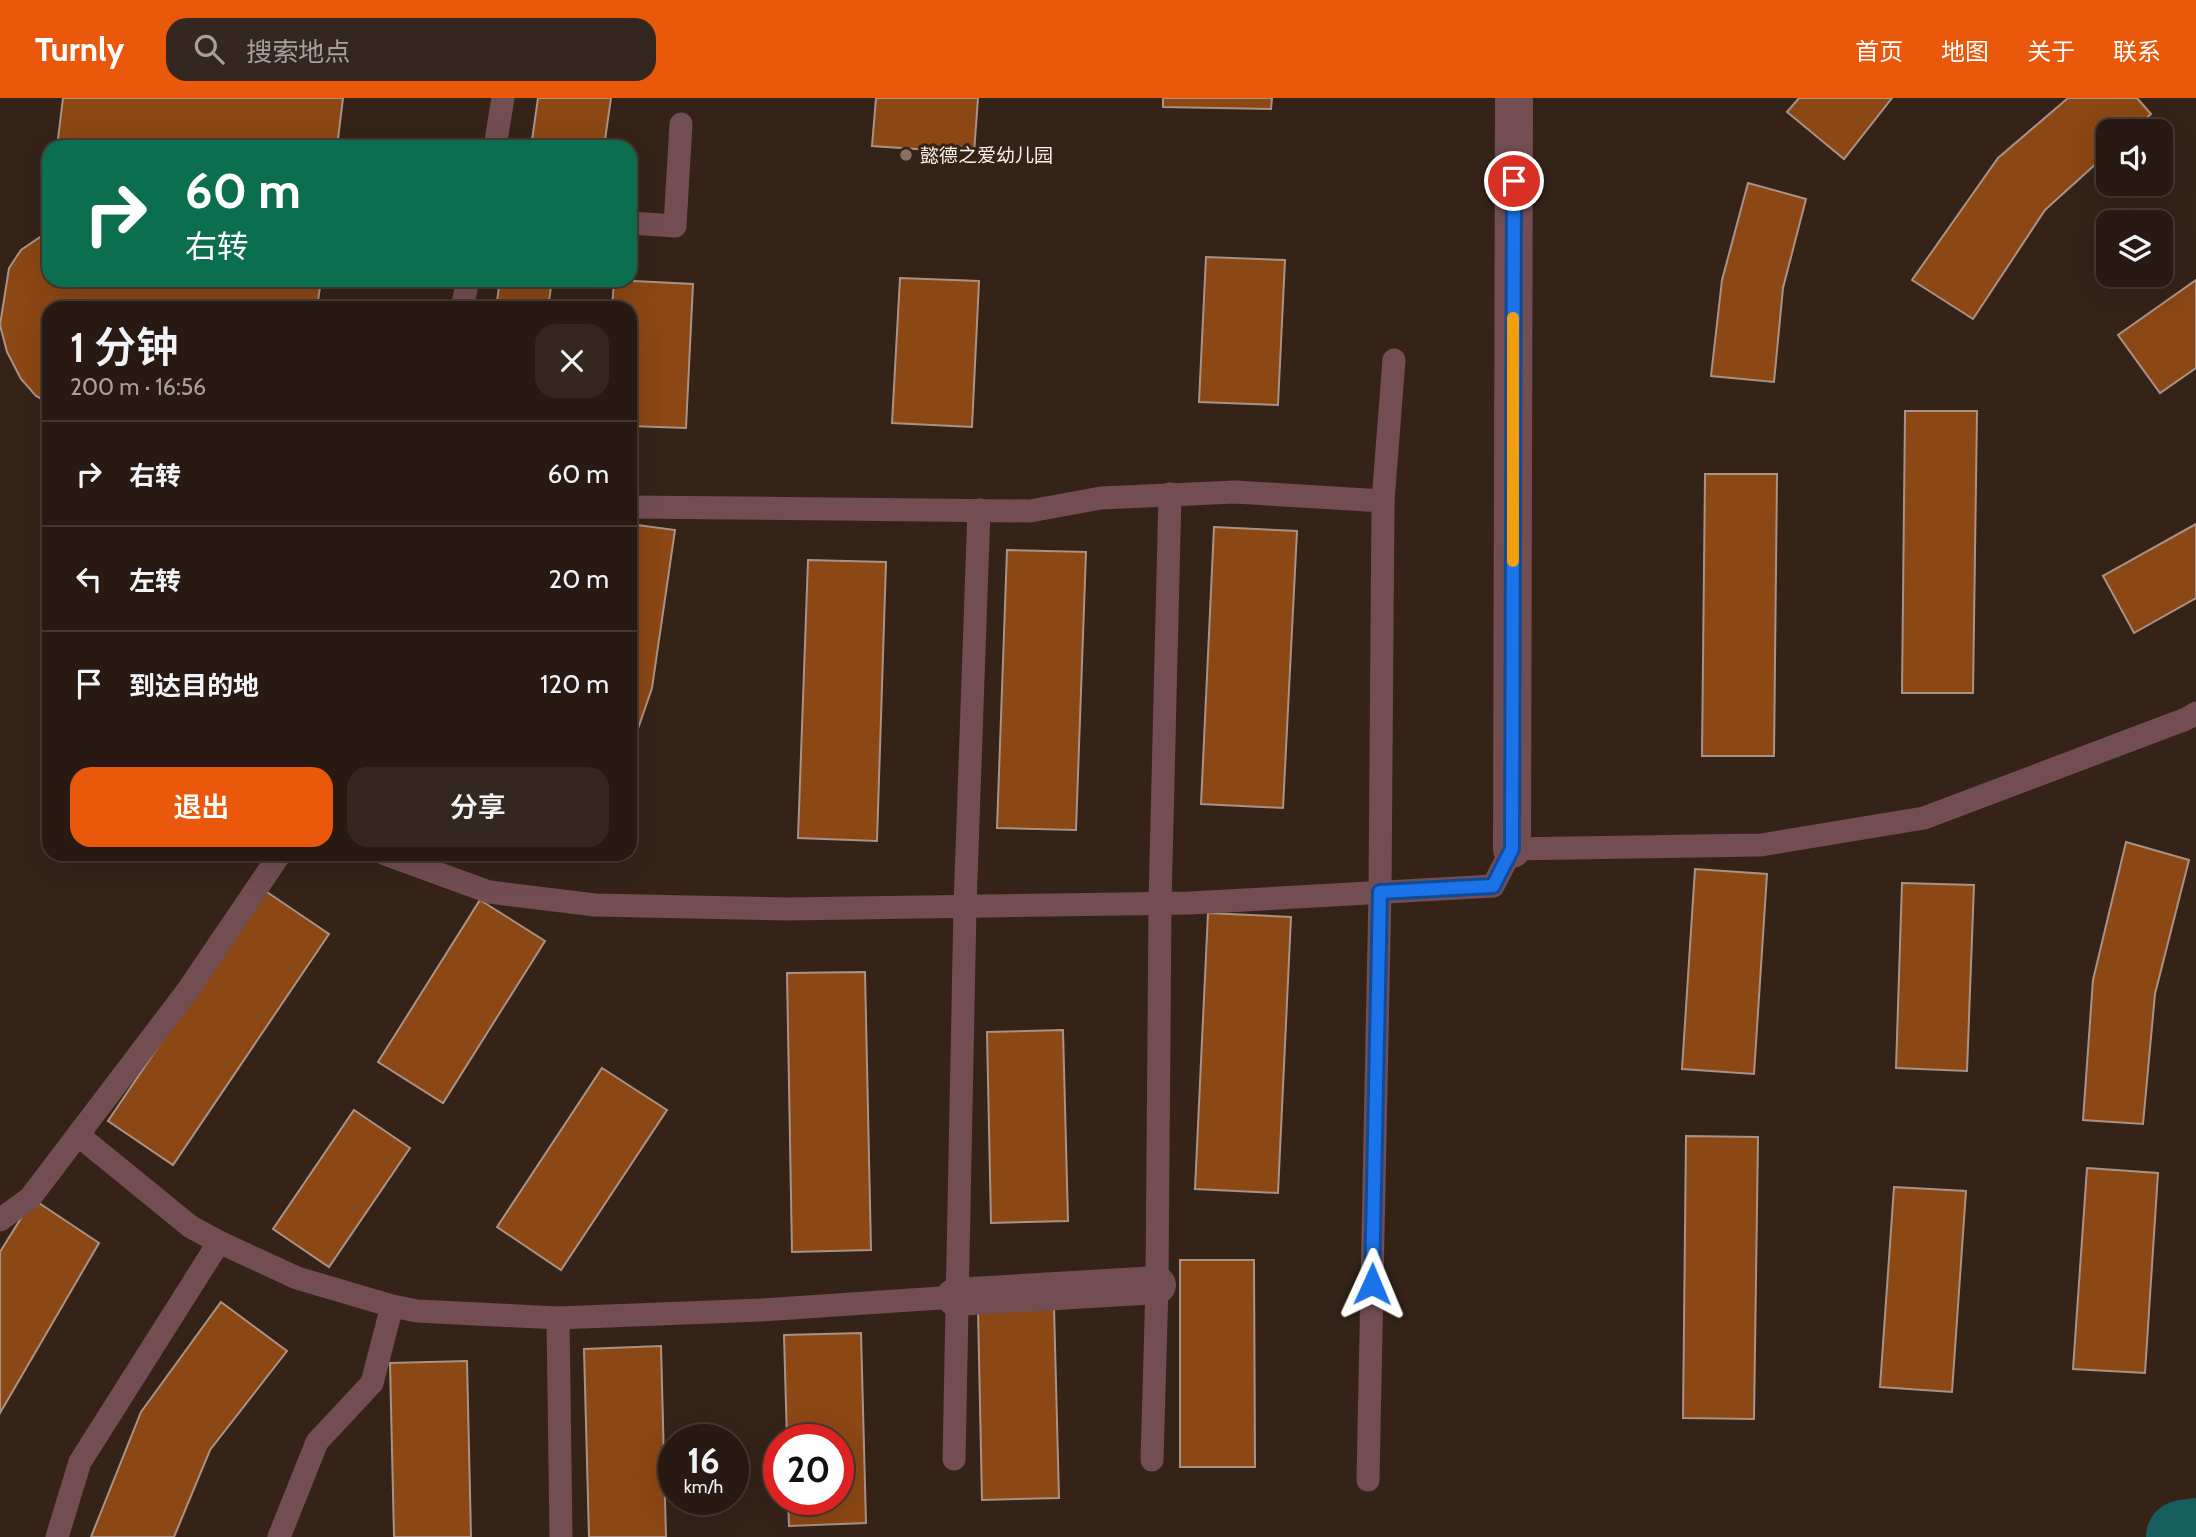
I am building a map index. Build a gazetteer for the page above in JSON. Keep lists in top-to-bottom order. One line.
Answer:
{"places":["懿德之爱幼儿园"],"page":{"header":"Turnly","search":"搜索地点","nav":["首页","地图","关于","联系"],"turn":["60 m","右转"],"heading":["1 分钟","200 m · 16:56"],"list":[{"name":"右转","value":"60 m"},{"name":"左转","value":"20 m"},{"name":"到达目的地","value":"120 m"}],"buttons":["退出","分享"],"speed":"16 km/h","limit":"20"}}
